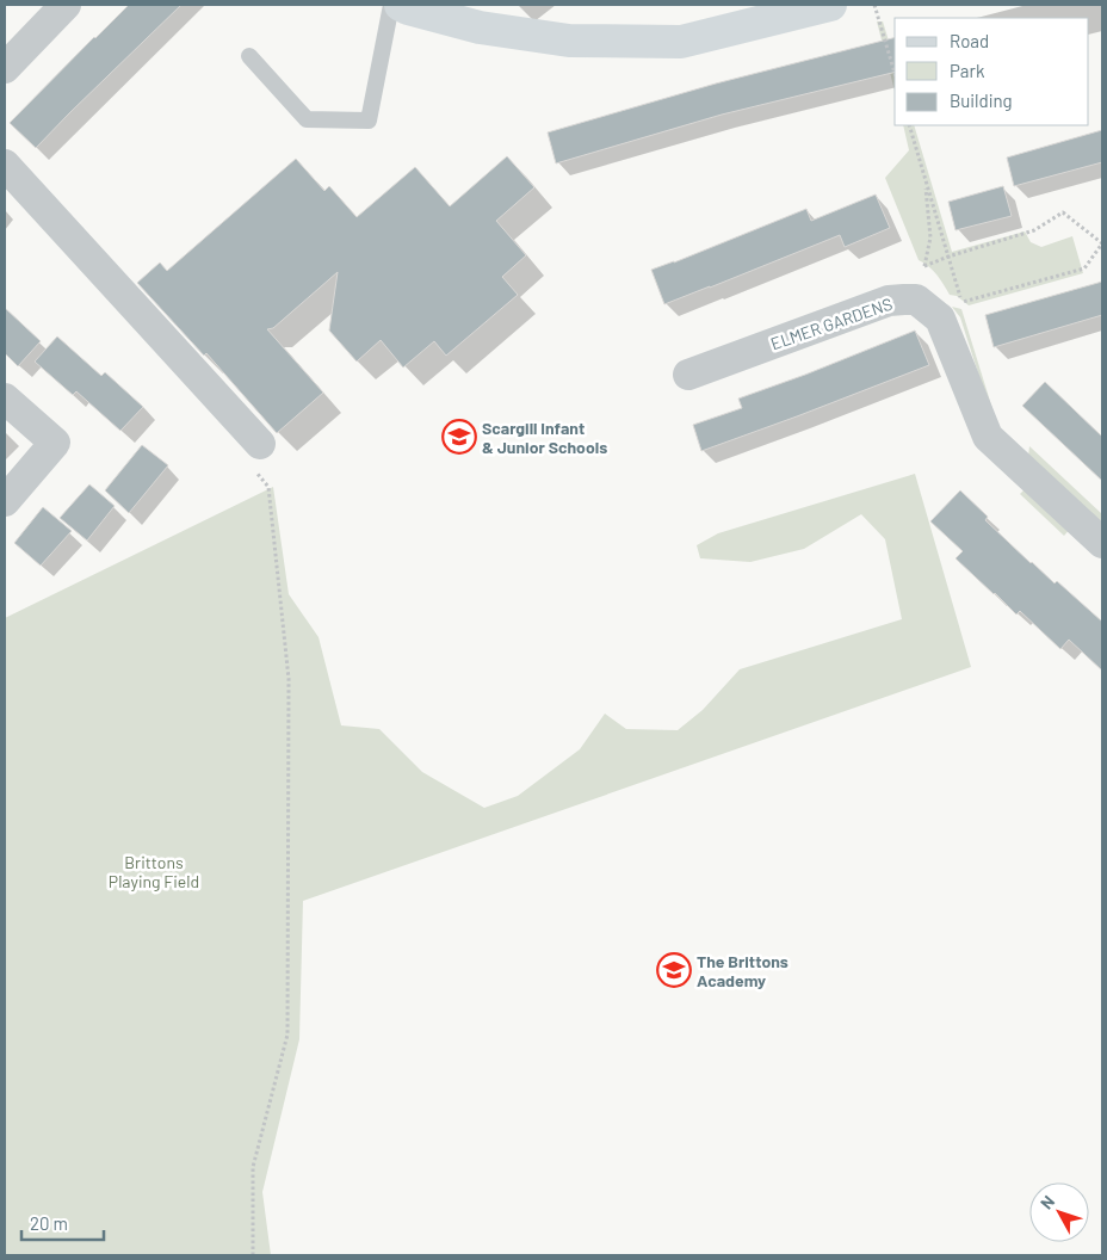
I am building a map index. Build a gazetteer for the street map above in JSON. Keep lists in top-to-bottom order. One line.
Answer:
{"streets":{"street":["ELMER GARDENS"]},"parks":["Brittons Playing Field"],"places":{"school or university":["Scargill Infant & Junior Schools","The Brittons Academy"]},"legend":["Road","Park","Building"],"scale_bar":"20 m","north":"top left"}
